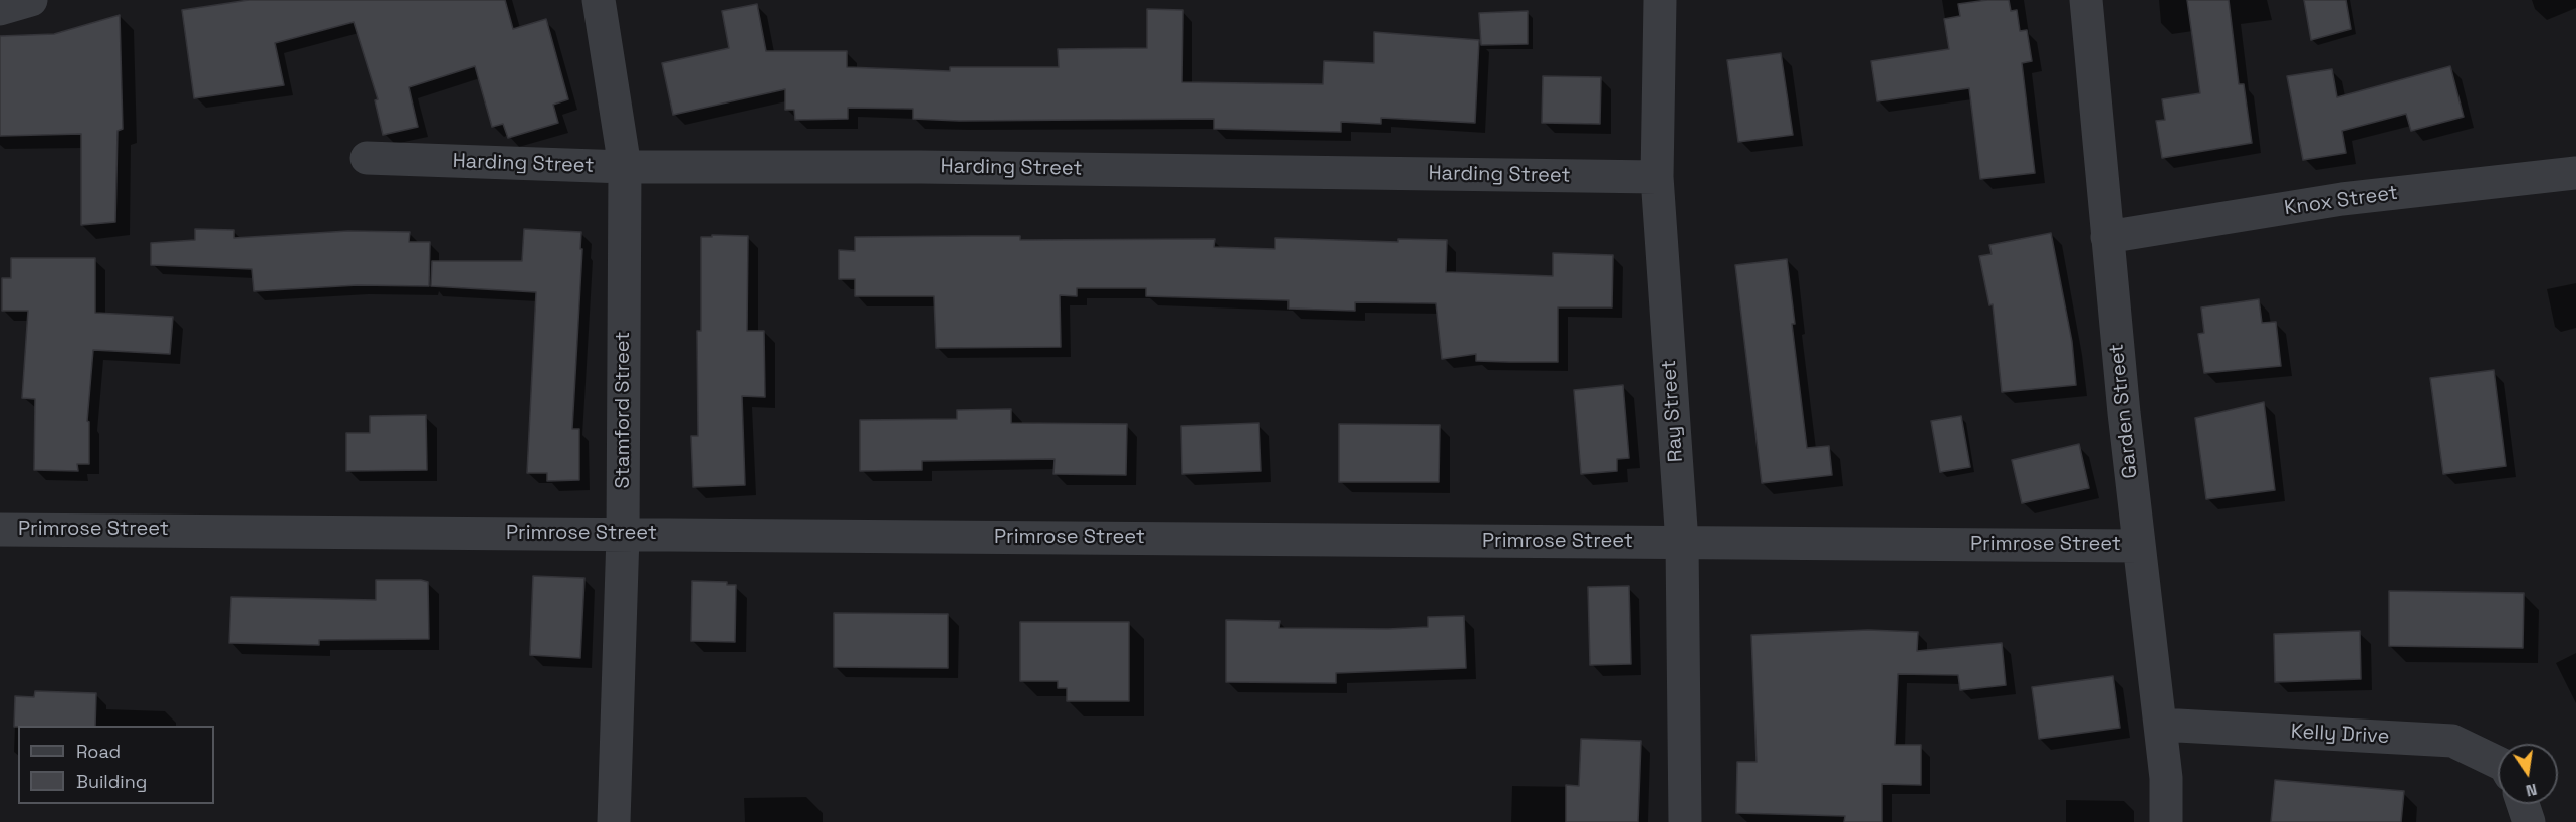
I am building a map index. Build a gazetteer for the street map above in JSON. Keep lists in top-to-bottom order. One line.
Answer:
{"streets":{"street":["Harding Street","Knox Street","Stamford Street","Ray Street","Garden Street","Primrose Street","Kelly Drive"]},"crossings":[["Harding Street","Stamford Street"],["Harding Street","Ray Street"],["Knox Street","Garden Street"],["Stamford Street","Primrose Street"],["Ray Street","Primrose Street"],["Garden Street","Primrose Street"],["Garden Street","Kelly Drive"]],"legend":["Road","Building"],"north":"bottom"}
